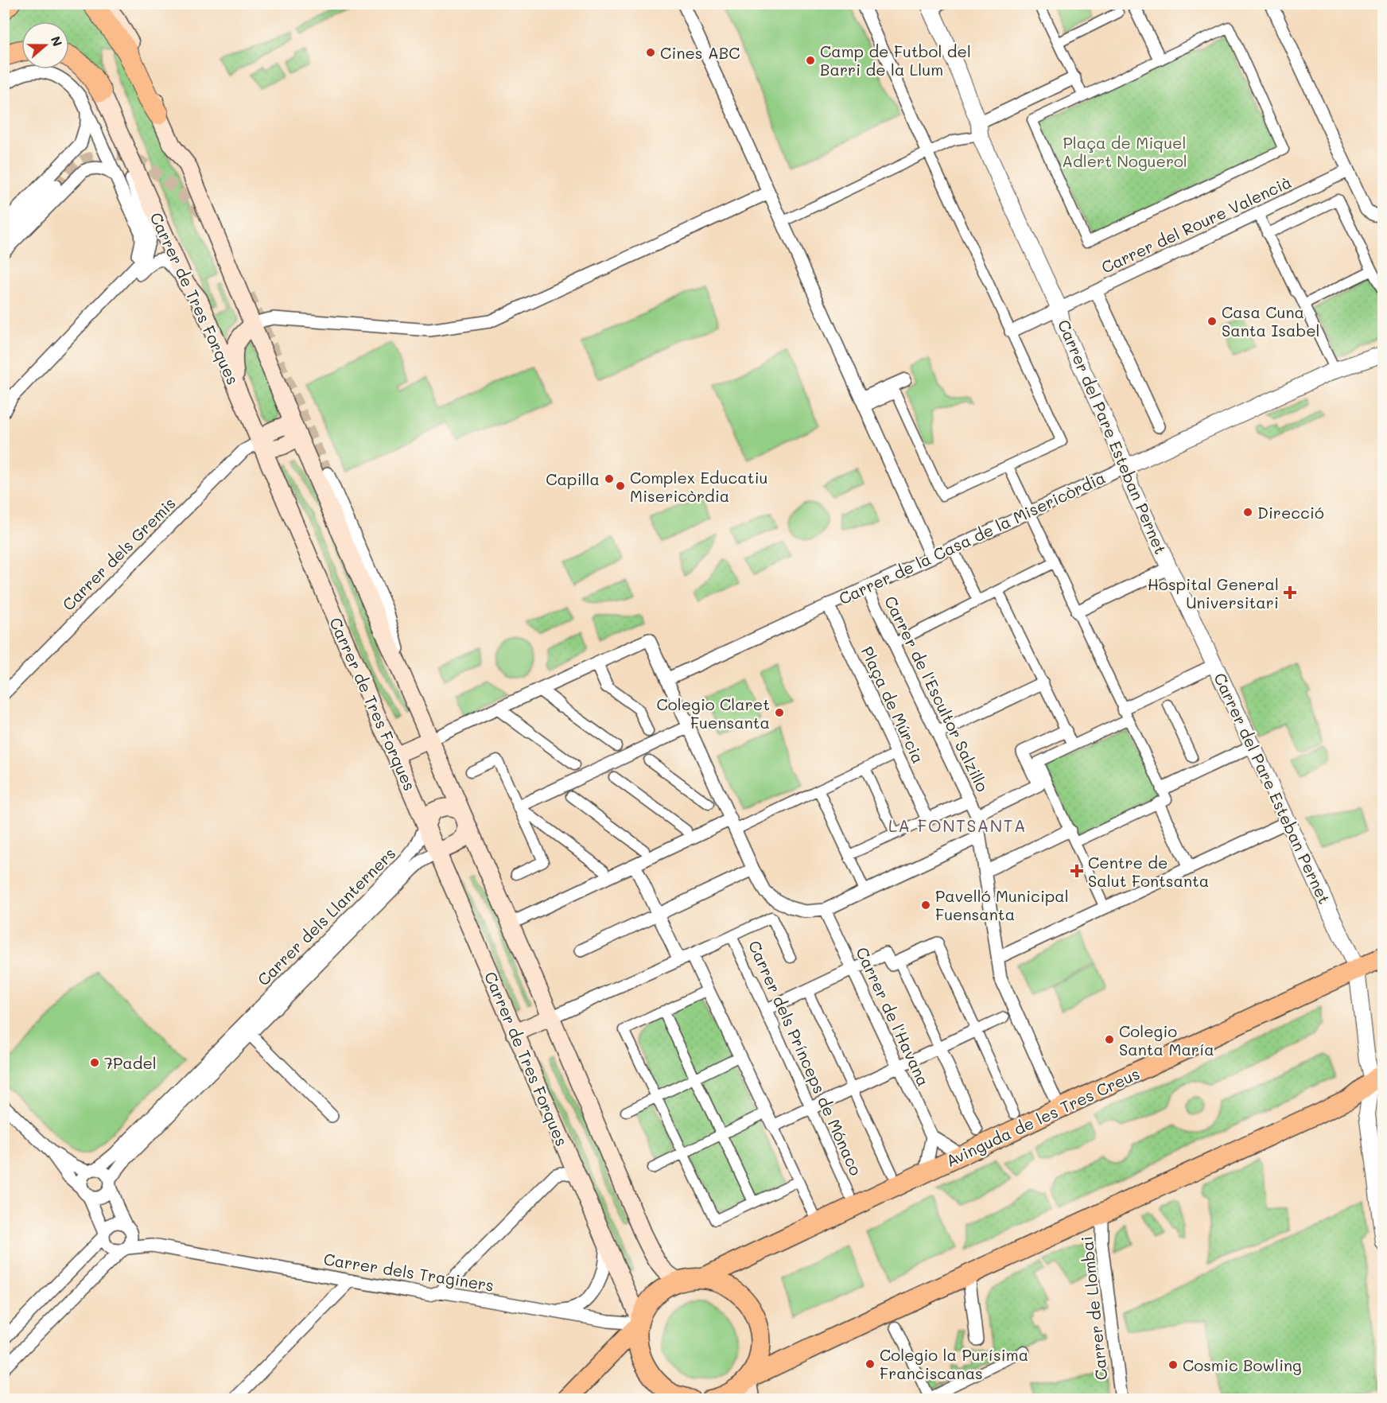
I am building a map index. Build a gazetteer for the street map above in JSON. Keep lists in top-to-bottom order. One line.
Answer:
{"streets":{"main road":["Carrer de Tres Forques","Avinguda de les Tres Creus"],"street":["Carrer del Roure Valencià","Carrer del Pare Esteban Pernet","Carrer de la Casa de la Misericòrdia","Carrer dels Gremis","Carrer de l'Escultor Salzillo","Plaça de Múrcia","Carrer dels Llanterners","Carrer de l'Havana","Carrer dels Prínceps de Mónaco","Carrer dels Traginers","Carrer de Llombai"]},"crossings":[["Carrer del Roure Valencià","Carrer del Pare Esteban Pernet"],["Carrer de Tres Forques","Carrer dels Gremis"],["Carrer de Tres Forques","Carrer dels Llanterners"],["Carrer de Tres Forques","Carrer dels Traginers"],["Carrer del Pare Esteban Pernet","Carrer de la Casa de la Misericòrdia"],["Carrer del Pare Esteban Pernet","Avinguda de les Tres Creus"],["Carrer de la Casa de la Misericòrdia","Carrer de l'Escultor Salzillo"],["Carrer de la Casa de la Misericòrdia","Plaça de Múrcia"],["Carrer de l'Escultor Salzillo","Avinguda de les Tres Creus"]],"districts":["LA FONTSANTA"],"parks":["Plaça de Miquel Adlert Noguerol"],"places":{"other":["Cines ABC","Camp de Futbol del Barri de la Llum","Casa Cuna Santa Isabel","Capilla","Complex Educatiu Misericòrdia","Direcció","Colegio Claret Fuensanta","Pavelló Municipal Fuensanta","Colegio Santa María","7Padel","Colegio la Purísima Franciscanas","Cosmic Bowling"],"health":["Hospital General Universitari","Centre de Salut Fontsanta"]},"north":"right"}
